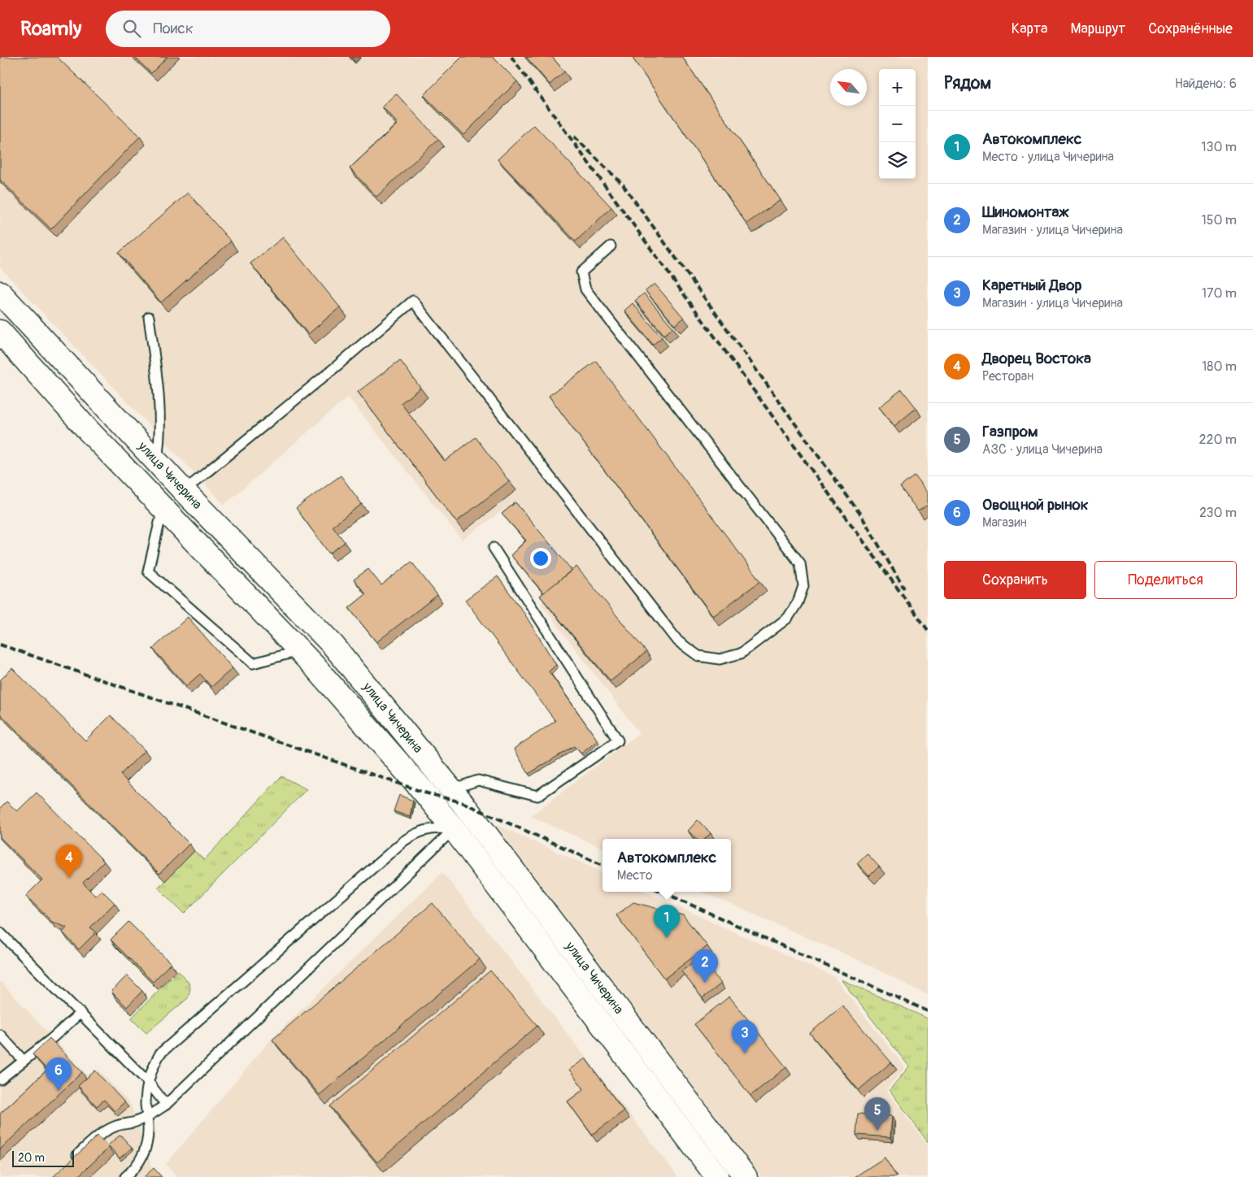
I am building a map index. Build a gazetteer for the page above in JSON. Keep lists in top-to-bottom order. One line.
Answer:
{"streets":{"main road":["улица Чичерина"]},"scale_bar":"20 m","north":"top left","page":{"header":"Roamly","search":"Поиск","nav":["Карта","Маршрут","Сохранённые"],"heading":["Рядом","Найдено: 6"],"map_buttons":["+","−"],"list":[{"mark":"1","name":"Автокомплекс","note":"Место · улица Чичерина","value":"130 m"},{"mark":"2","name":"Шиномонтаж","note":"Магазин · улица Чичерина","value":"150 m"},{"mark":"3","name":"Каретный Двор","note":"Магазин · улица Чичерина","value":"170 m"},{"mark":"4","name":"Дворец Востока","note":"Ресторан","value":"180 m"},{"mark":"5","name":"Газпром","note":"АЗС · улица Чичерина","value":"220 m"},{"mark":"6","name":"Овощной рынок","note":"Магазин","value":"230 m"}],"buttons":["Сохранить","Поделиться"],"popup":["Автокомплекс","Место"],"pins":["4","1","2","3","6","5"],"scale":"20 m"}}
